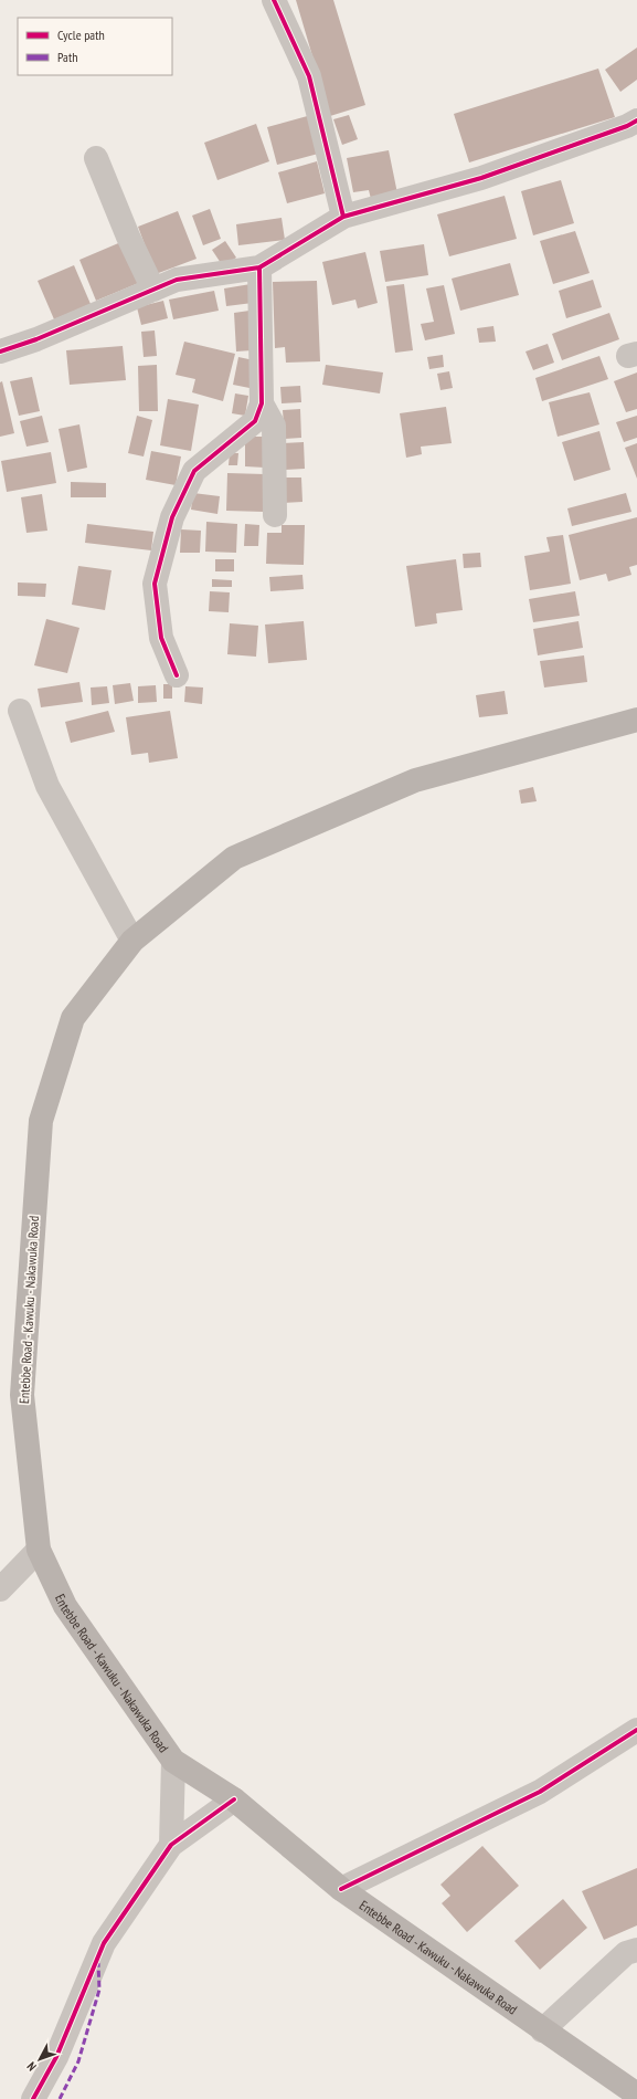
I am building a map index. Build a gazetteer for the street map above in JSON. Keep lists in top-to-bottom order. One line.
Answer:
{"streets":{"main road":["Entebbe Road - Kawuku - Nakawuka Road"]},"legend":["Cycle path","Path"],"north":"bottom left"}
